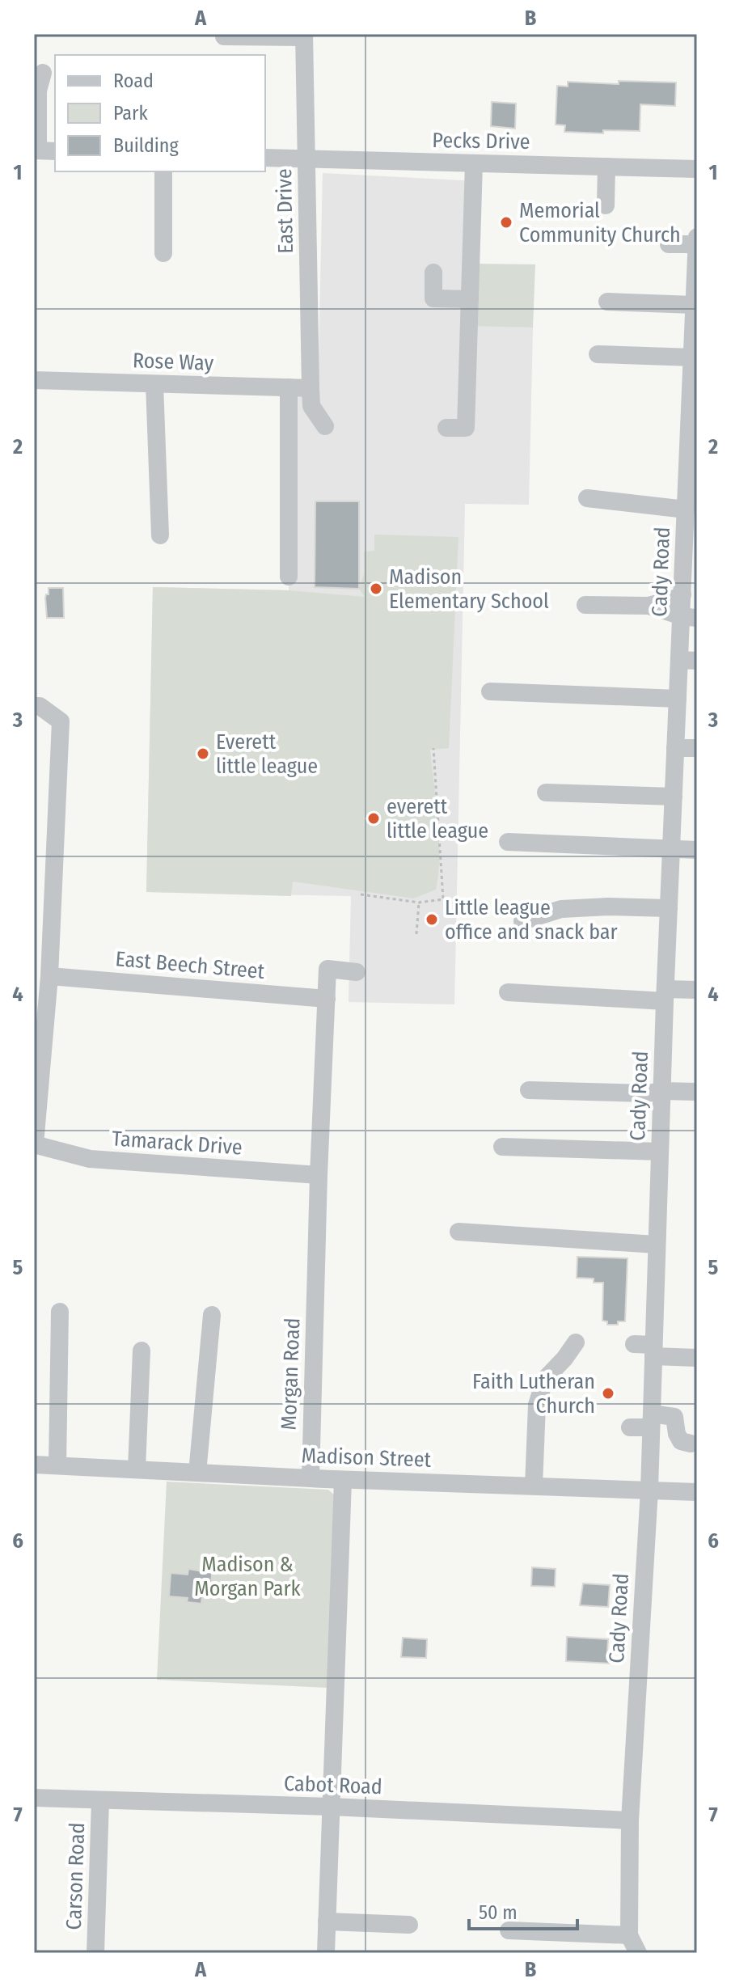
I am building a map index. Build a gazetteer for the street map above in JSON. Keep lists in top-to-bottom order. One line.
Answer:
{"streets":{"street":["Pecks Drive","East Drive","Rose Way","Cady Road","East Beech Street","Tamarack Drive","Morgan Road","Madison Street","Cabot Road","Carson Road"]},"crossings":[["Pecks Drive","East Drive"],["East Drive","Rose Way"],["Cady Road","Madison Street"],["Cady Road","Cabot Road"],["East Beech Street","Morgan Road"],["Tamarack Drive","Morgan Road"],["Morgan Road","Madison Street"],["Cabot Road","Carson Road"]],"parks":["Madison & Morgan Park"],"places":["Memorial Community Church","Madison Elementary School","Everett little league","everett little league","Little league office and snack bar","Faith Lutheran Church"],"legend":["Road","Park","Building"],"scale_bar":"50 m","grid":{"columns":["A","B"],"rows":["1","2","3","4","5","6","7"]}}
